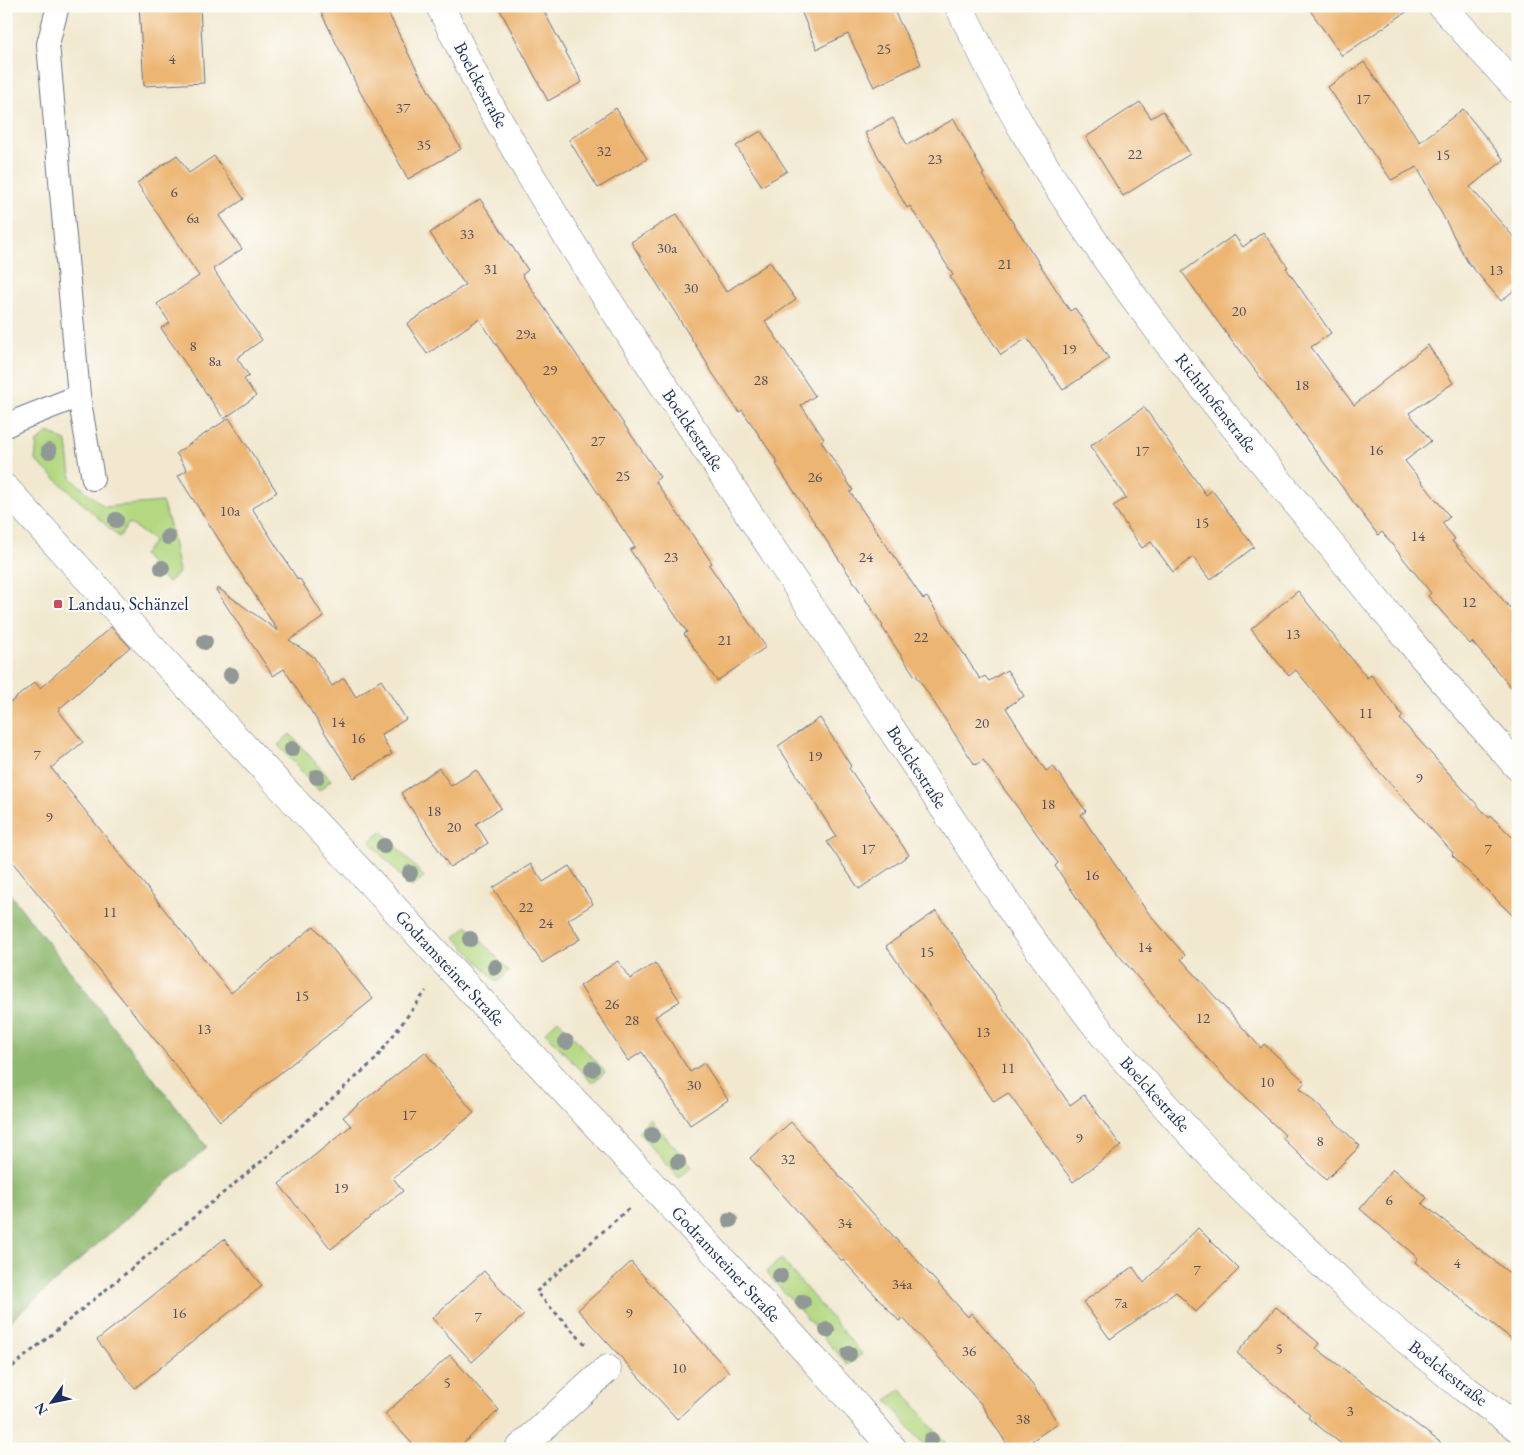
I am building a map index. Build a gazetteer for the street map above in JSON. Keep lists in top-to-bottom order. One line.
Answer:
{"streets":{"street":["Boelckestraße","Richthofenstraße","Godramsteiner Straße"]},"places":{"transit":["Landau, Schänzel"]},"house_numbers":["25","4","17","37","35","32","22","15","23","6","6a","33","30a","21","31","13","30","20","29a","8","19","8a","29","28","18","27","16","17","25","26","10a","15","14","23","24","12","13","22","21","11","14","20","16","7","19","9","18","18","9","20","17","7","16","22","11","24","14","15","15","26","12","28","13","13","11","10","30","17","9","8","32","19","6","34","4","7","34a","7a","16","9","7","5","36","10","5","3","38"],"north":"bottom left"}
